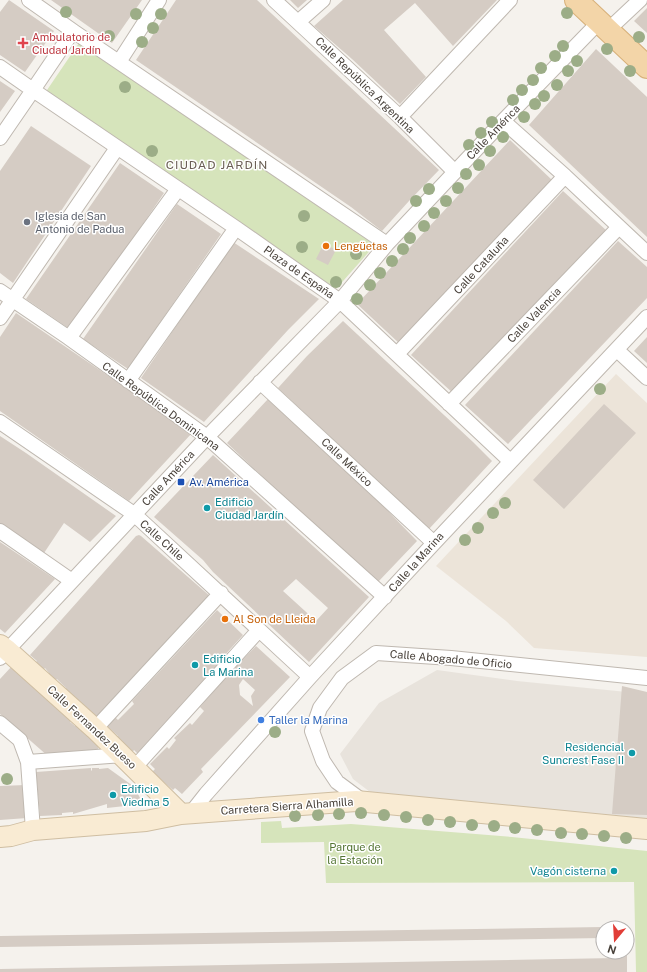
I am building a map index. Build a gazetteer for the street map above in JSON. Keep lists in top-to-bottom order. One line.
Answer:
{"streets":{"main road":["Calle Fernandez Bueso","Carretera Sierra Alhamilla"],"street":["Calle República Argentina","Calle América","Calle Cataluña","Plaza de España","Calle Valencia","Calle República Dominicana","Calle México","Calle Chile","Calle la Marina","Calle Abogado de Oficio"]},"crossings":[["Calle República Argentina","Calle América"],["Calle América","Plaza de España"],["Calle América","Calle República Dominicana"],["Calle América","Calle México"],["Calle América","Calle Chile"],["Calle América","Calle Fernandez Bueso"],["Calle República Dominicana","Calle la Marina"],["Calle México","Calle la Marina"],["Calle Chile","Calle la Marina"],["Calle la Marina","Calle Fernandez Bueso"],["Calle la Marina","Carretera Sierra Alhamilla"],["Calle Abogado de Oficio","Carretera Sierra Alhamilla"],["Calle Fernandez Bueso","Carretera Sierra Alhamilla"]],"districts":["CIUDAD JARDÍN"],"parks":["Parque de la Estación"],"places":{"health":["Ambulatorio de Ciudad Jardín"],"other":["Iglesia de San Antonio de Padua","Lengüetas","Edificio Ciudad Jardín","Al Son de Lleida","Edificio La Marina","Taller la Marina","Residencial Suncrest Fase II","Edificio Viedma 5","Vagón cisterna"],"transit":["Av. América"]},"north":"bottom"}
